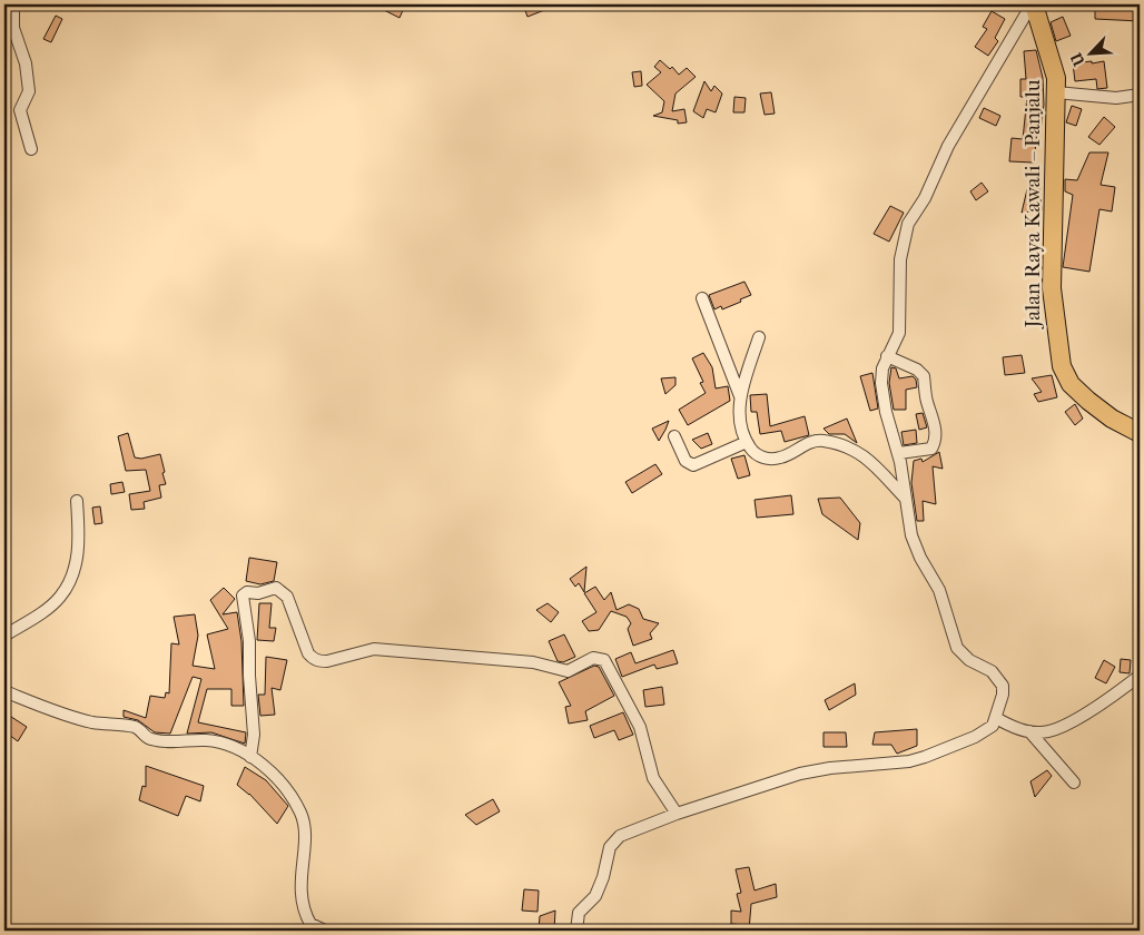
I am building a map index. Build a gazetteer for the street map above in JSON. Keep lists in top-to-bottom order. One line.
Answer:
{"streets":{"main road":["Jalan Raya Kawali – Panjalu"]},"north":"bottom left"}
